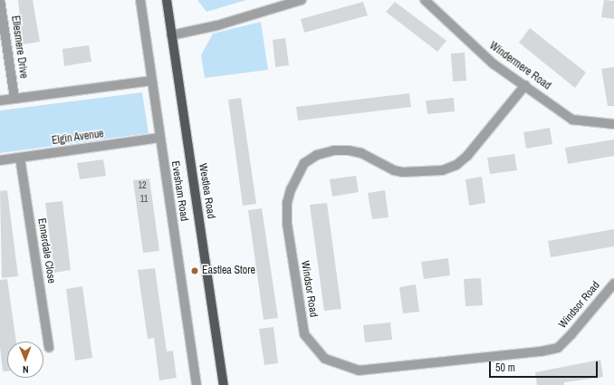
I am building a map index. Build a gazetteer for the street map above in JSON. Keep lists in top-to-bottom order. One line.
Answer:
{"streets":{"main road":["Westlea Road"],"street":["Ellesmere Drive","Windermere Road","Elgin Avenue","Evesham Road","Ennerdale Close","Windsor Road"]},"crossings":[["Windermere Road","Windsor Road"],["Elgin Avenue","Evesham Road"],["Elgin Avenue","Ennerdale Close"]],"places":["Eastlea Store"],"house_numbers":["12","11"],"scale_bar":"50 m","north":"bottom"}
